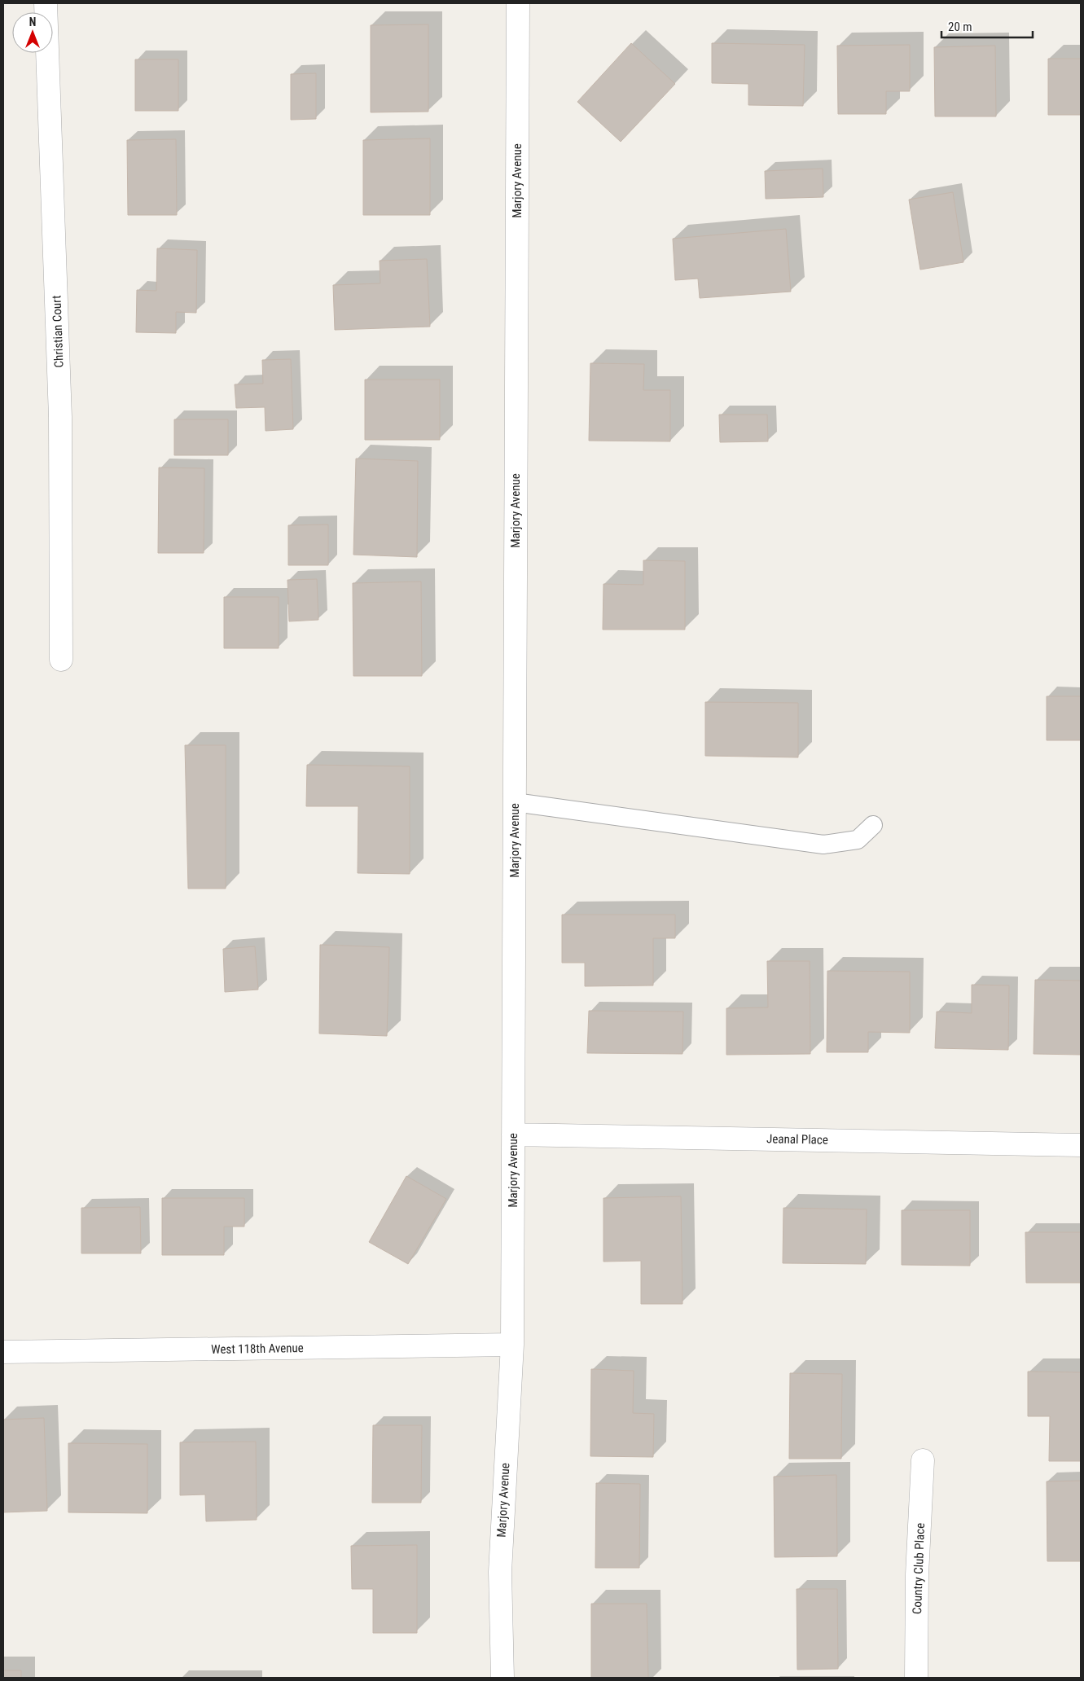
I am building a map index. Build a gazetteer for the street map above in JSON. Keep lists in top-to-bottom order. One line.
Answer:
{"streets":{"street":["Marjory Avenue","Christian Court","Jeanal Place","West 118th Avenue","Country Club Place"]},"crossings":[["Marjory Avenue","Jeanal Place"],["Marjory Avenue","West 118th Avenue"]],"scale_bar":"20 m","north":"top"}
